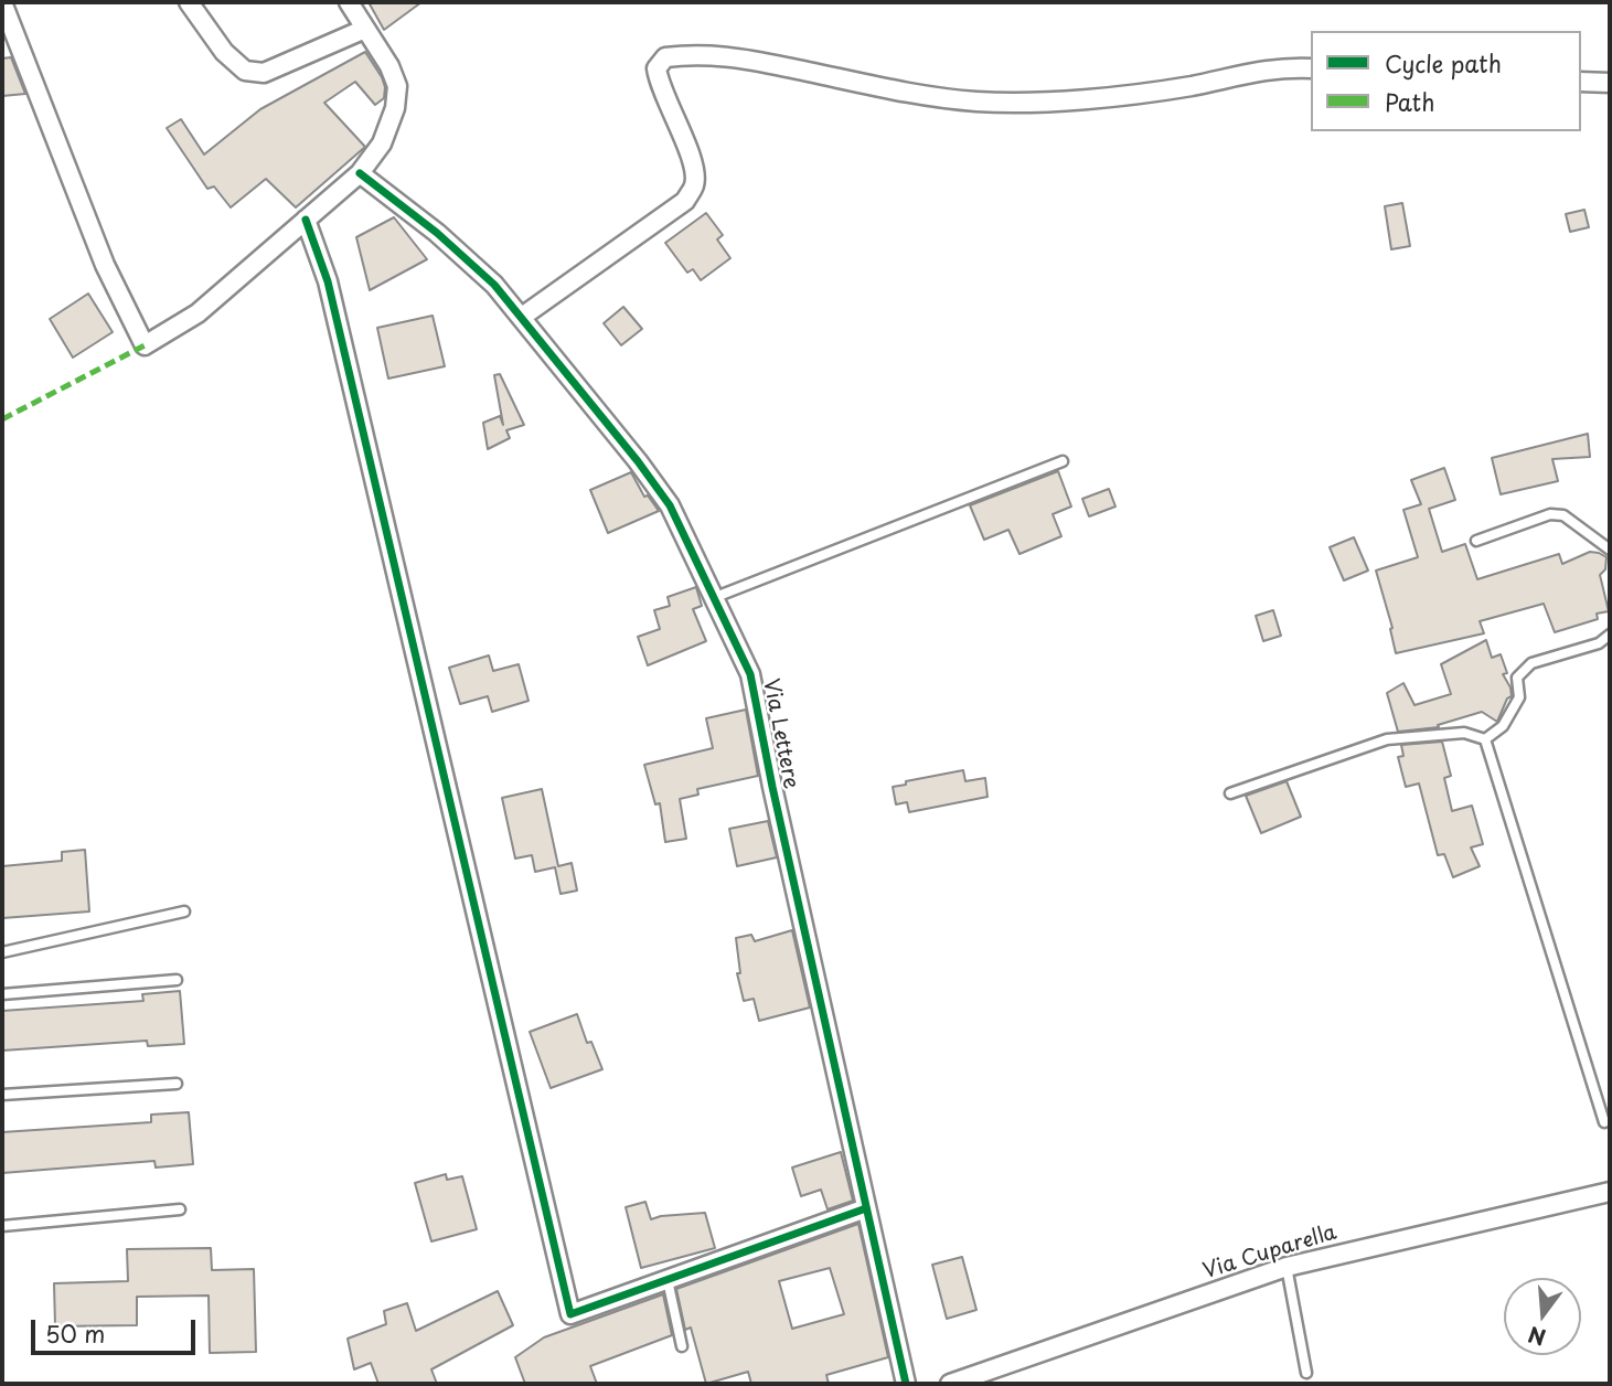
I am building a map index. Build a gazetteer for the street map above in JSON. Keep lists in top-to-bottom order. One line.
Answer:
{"streets":{"street":["Via Lettere","Via Cuparella"]},"legend":["Cycle path","Path"],"scale_bar":"50 m","north":"bottom"}
